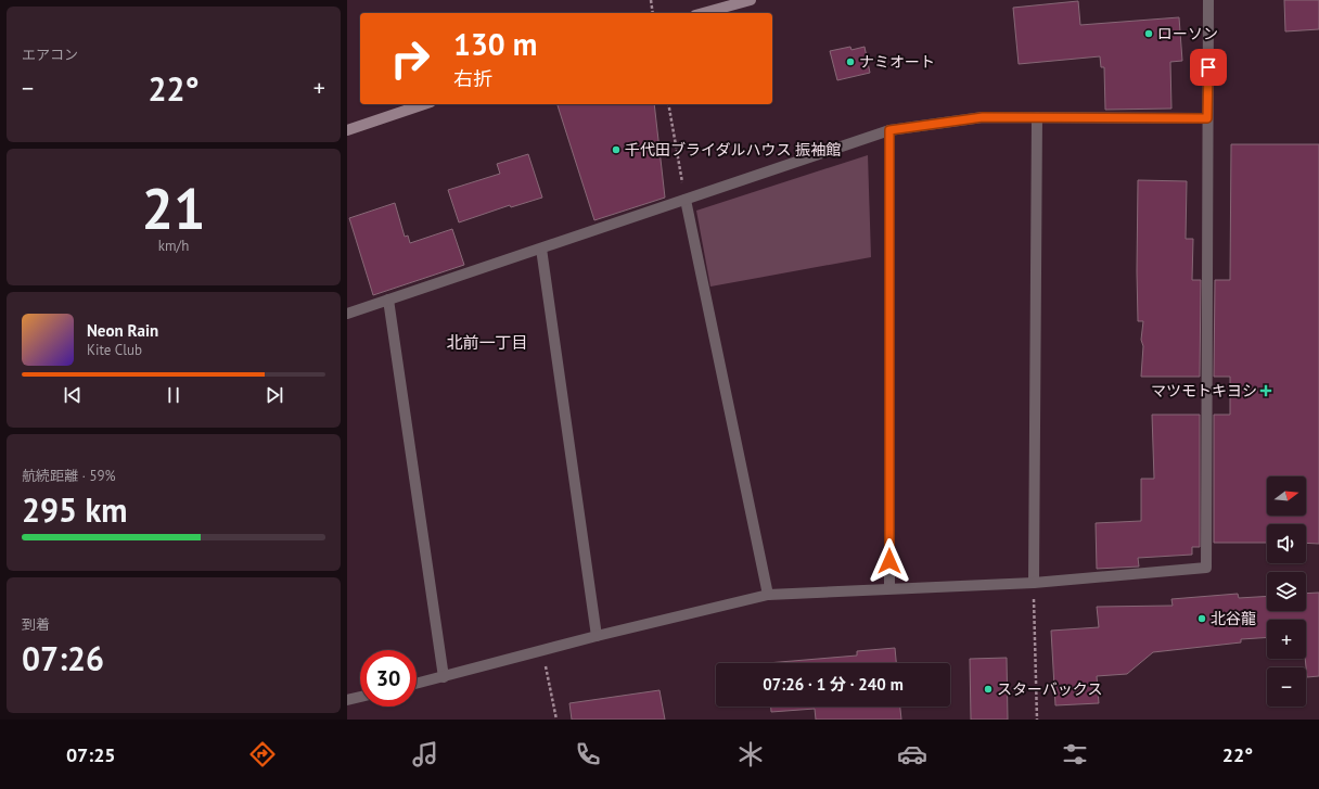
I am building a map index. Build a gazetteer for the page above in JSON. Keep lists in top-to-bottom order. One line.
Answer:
{"districts":["北前一丁目"],"places":{"other":["ローソン","ナミオート","千代田ブライダルハウス 振袖館","北谷龍","スターバックス"],"health":["マツモトキヨシ"]},"north":"right","page":{"tile":["エアコン",["21","km/h"],["航続距離 · 59%","295 km"],["到着","07:26"]],"turn":["130 m","右折"],"heat":["−","22°","+"],"song":["Neon Rain","Kite Club"],"map_buttons":["+","−"],"limit":"30","trip":"07:26 · 1 分 · 240 m","tabs":["07:25","22°"]}}
